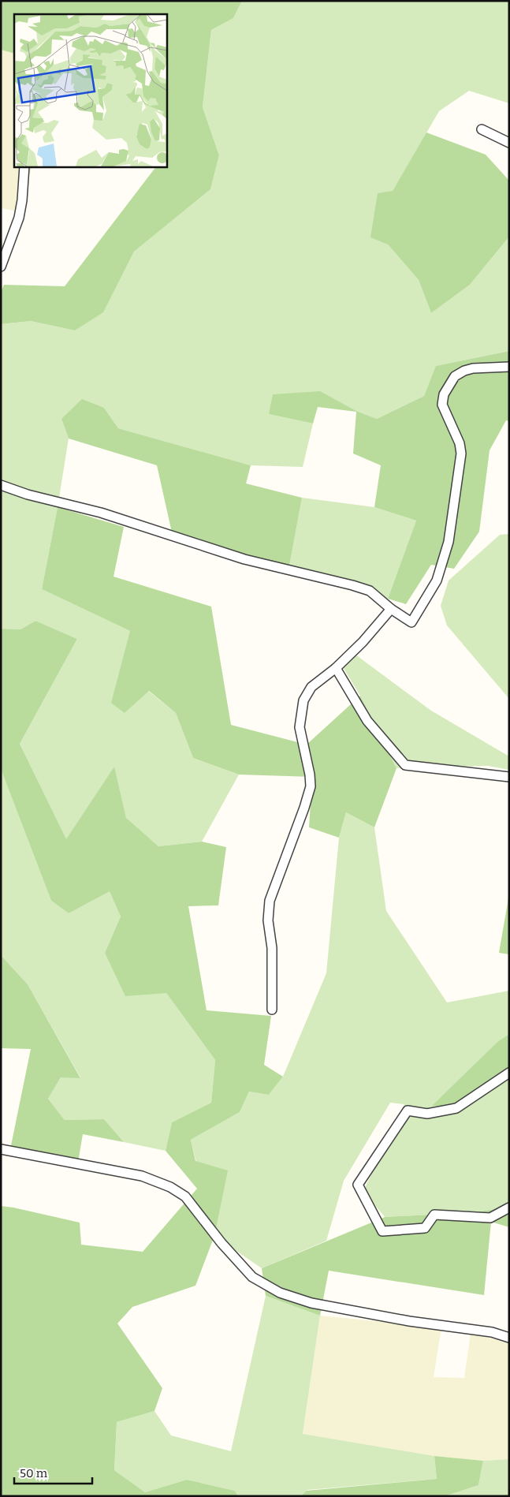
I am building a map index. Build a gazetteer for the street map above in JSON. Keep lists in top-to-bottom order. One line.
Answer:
{"scale_bar":"50 m"}
